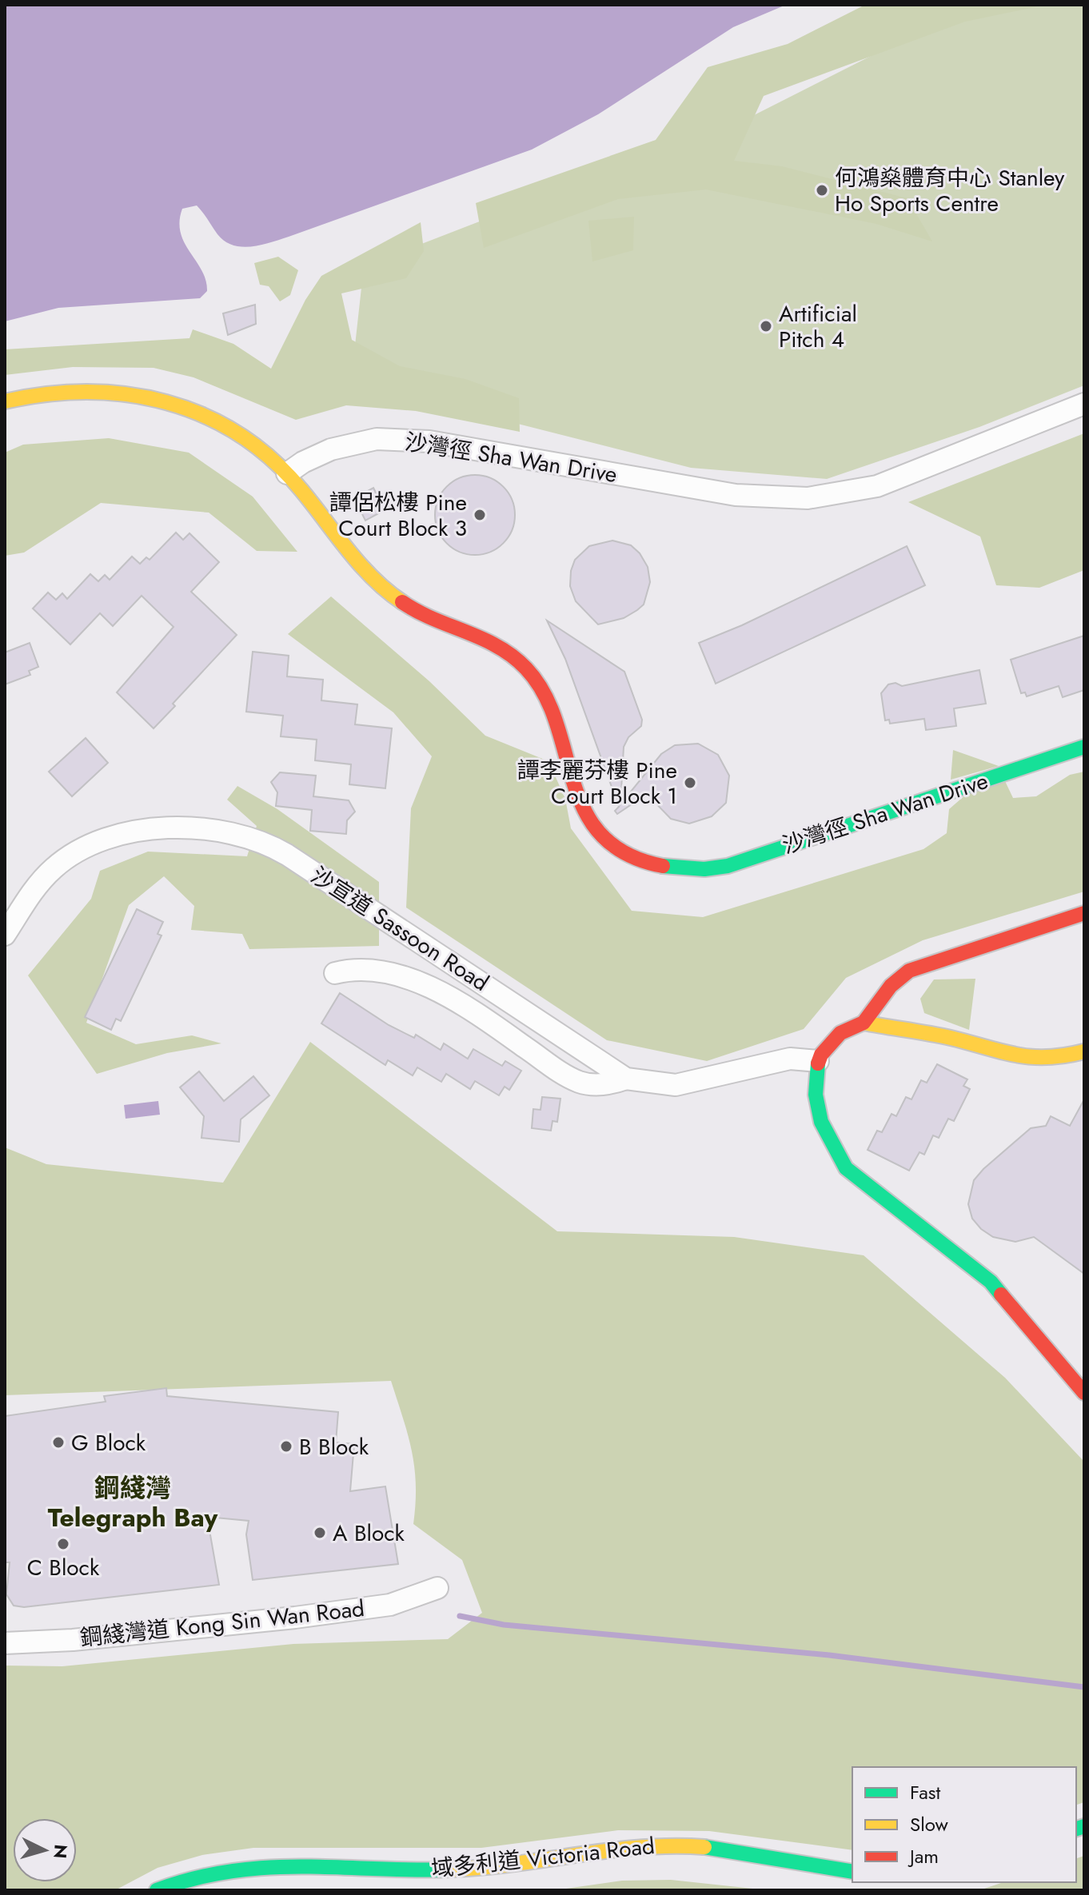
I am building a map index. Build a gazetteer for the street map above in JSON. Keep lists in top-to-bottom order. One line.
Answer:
{"streets":{"street":["沙灣徑 Sha Wan Drive","沙宣道 Sassoon Road","鋼綫灣道 Kong Sin Wan Road","域多利道 Victoria Road"]},"districts":["鋼綫灣 Telegraph Bay"],"places":["何鴻燊體育中心 Stanley Ho Sports Centre","Artificial Pitch 4","譚侶松樓 Pine Court Block 3","譚李麗芬樓 Pine Court Block 1","G Block","B Block","A Block","C Block"],"legend":["Fast","Slow","Jam"],"north":"right"}
